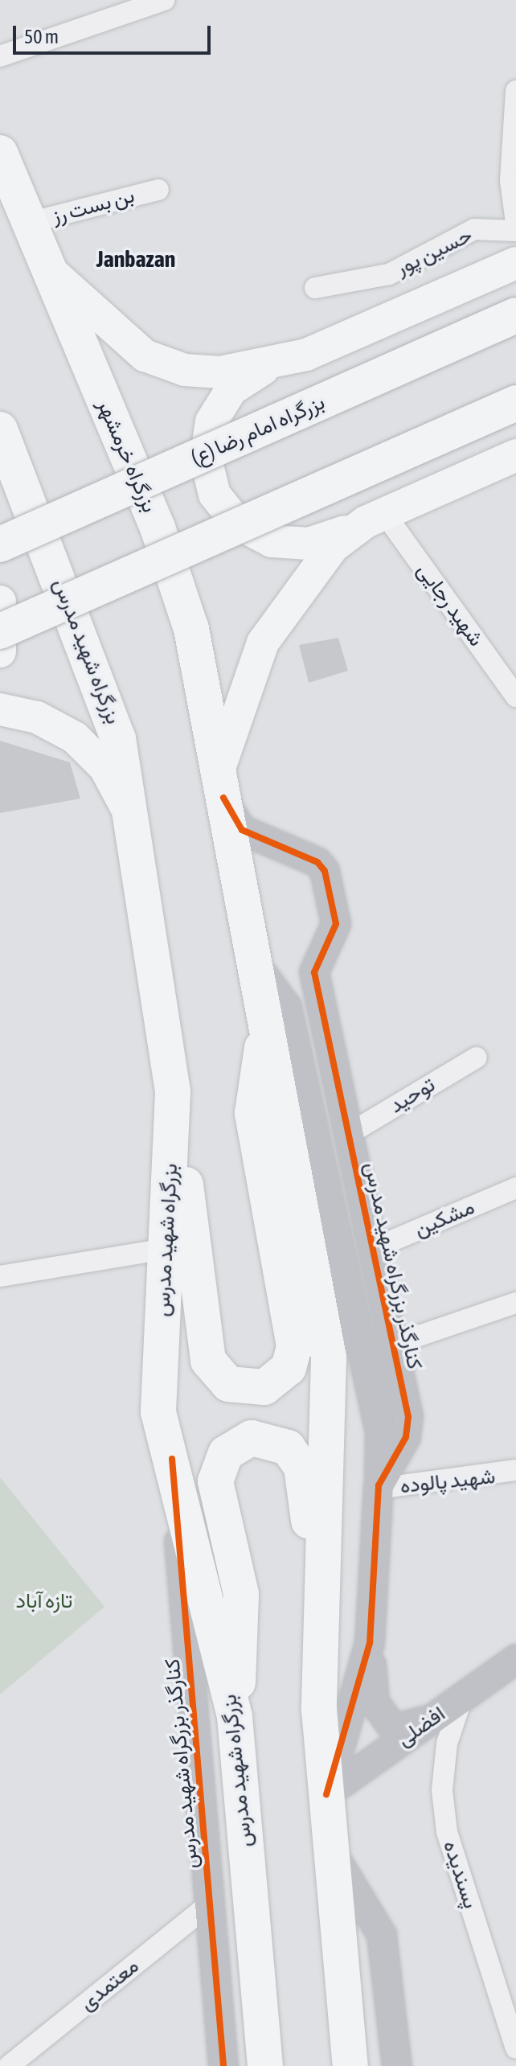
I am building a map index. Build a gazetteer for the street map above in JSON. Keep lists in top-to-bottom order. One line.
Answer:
{"streets":{"highway":["بزرگراه امام رضا (ع)","بزرگراه خرمشهر","بزرگراه شهید مدرس"],"street":["بن بست رز","حسین پور","شهید رجایی","توحید","مشکین","کنارگذر بزرگراه شهید مدرس","شهید پالوده","افضلی","پسندیده","معتمدی"]},"crossings":[["بن بست رز","بزرگراه خرمشهر"],["بزرگراه خرمشهر","کنارگذر بزرگراه شهید مدرس"],["بزرگراه شهید مدرس","کنارگذر بزرگراه شهید مدرس"],["توحید","کنارگذر بزرگراه شهید مدرس"],["مشکین","کنارگذر بزرگراه شهید مدرس"],["کنارگذر بزرگراه شهید مدرس","شهید پالوده"],["کنارگذر بزرگراه شهید مدرس","افضلی"],["کنارگذر بزرگراه شهید مدرس","معتمدی"],["افضلی","پسندیده"]],"districts":["Janbazan"],"parks":["تازه آباد"],"scale_bar":"50 m"}
